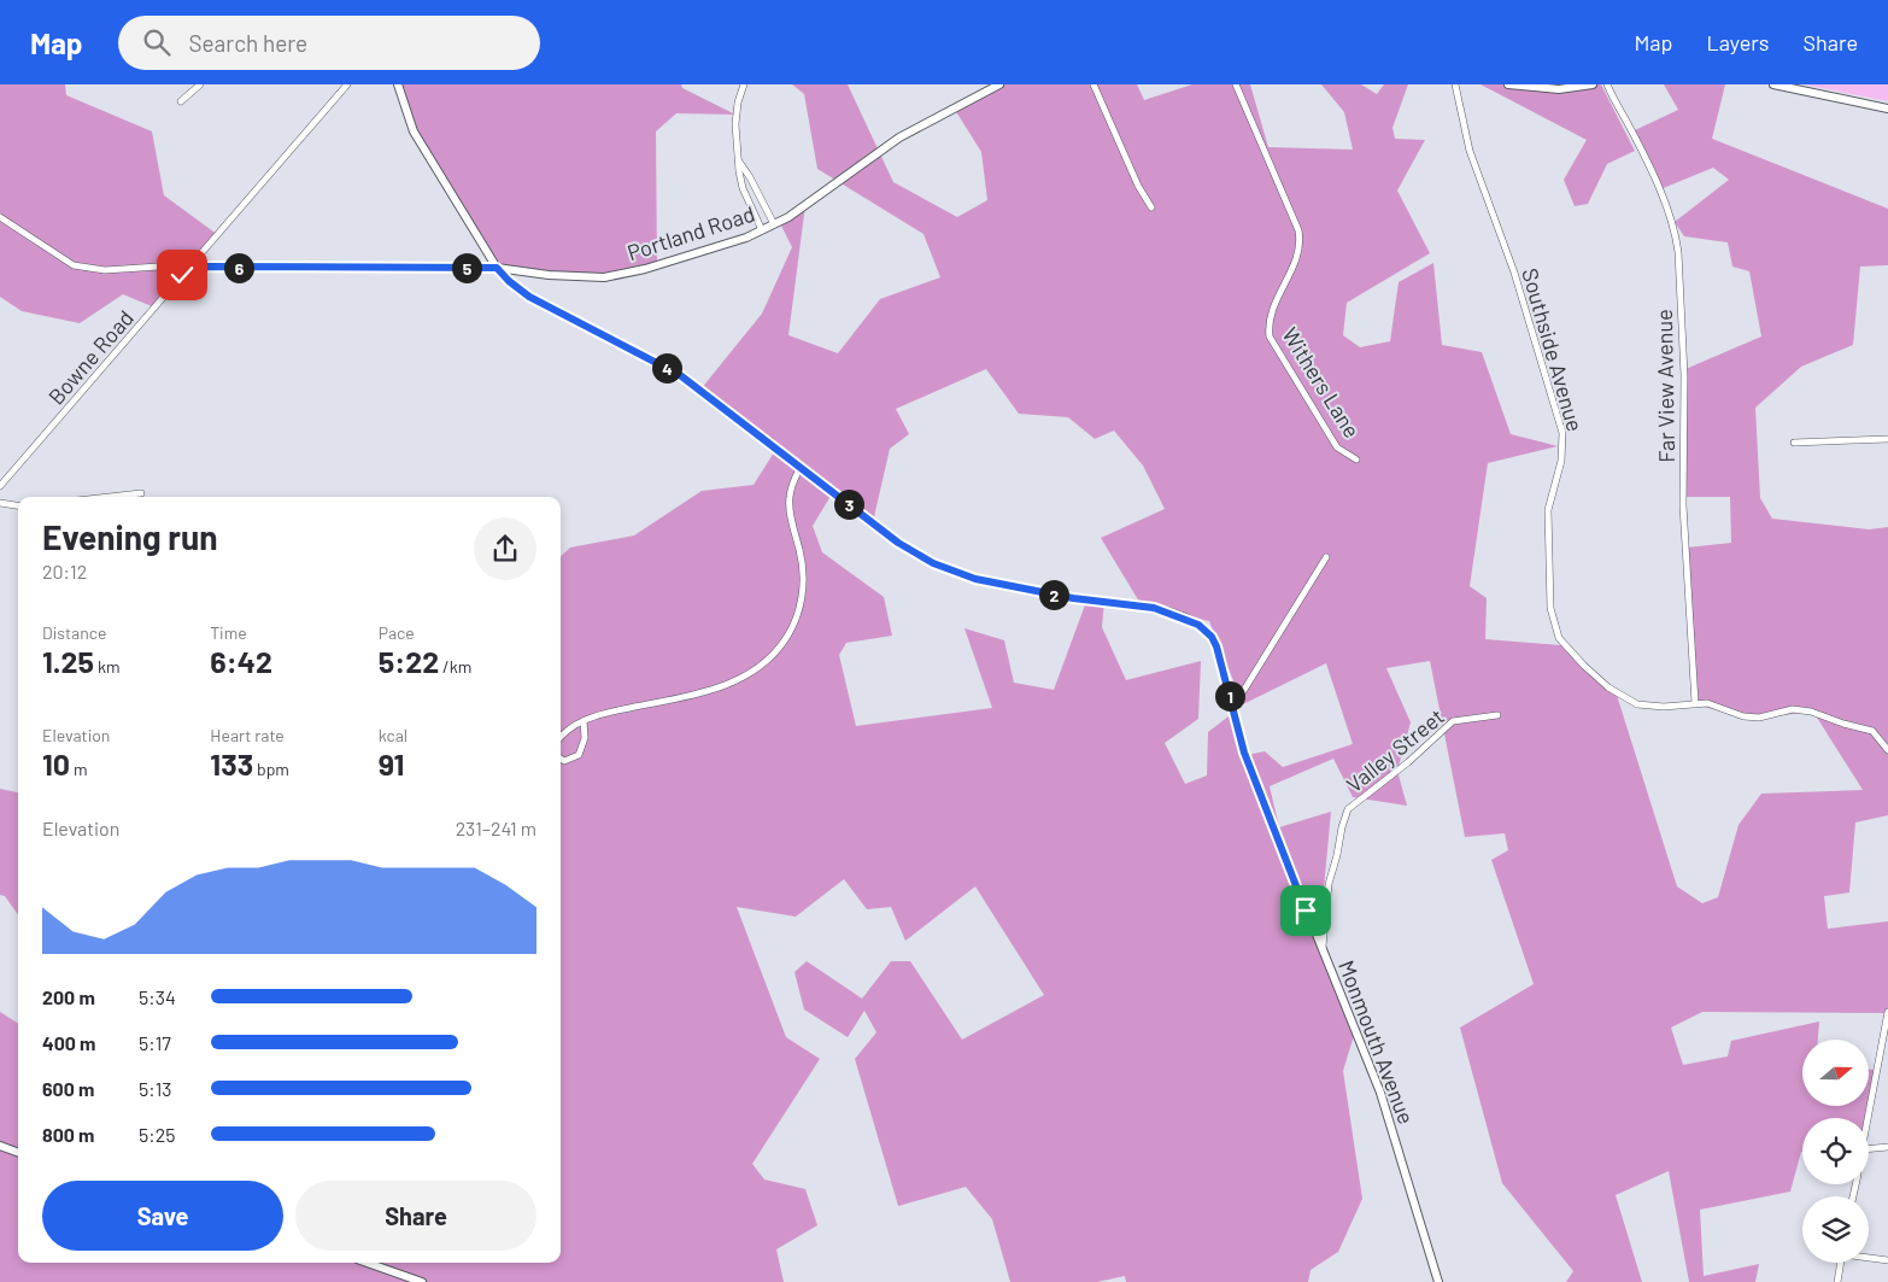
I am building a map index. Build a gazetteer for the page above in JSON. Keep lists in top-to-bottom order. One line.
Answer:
{"streets":{"street":["Portland Road","Southside Avenue","Bowne Road","Withers Lane","Far View Avenue","Valley Street","Monmouth Avenue"]},"crossings":[["Portland Road","Monmouth Avenue"],["Southside Avenue","Far View Avenue"],["Valley Street","Monmouth Avenue"]],"north":"right","page":{"header":"Map","search":"Search here","nav":["Map","Layers","Share"],"pins":["5","6","4","3","2","1"],"heading":["Evening run","20:12"],"stats":[["Distance","1.25 km"],["Time","6:42"],["Pace","5:22 /km"],["Elevation","10 m"],["Heart rate","133 bpm"],["kcal","91"]],"chart":["Elevation","231–241 m"],"list":[{"name":"200 m","note":"5:34"},{"name":"400 m","note":"5:17"},{"name":"600 m","note":"5:13"},{"name":"800 m","note":"5:25"}],"buttons":["Save","Share"]}}
